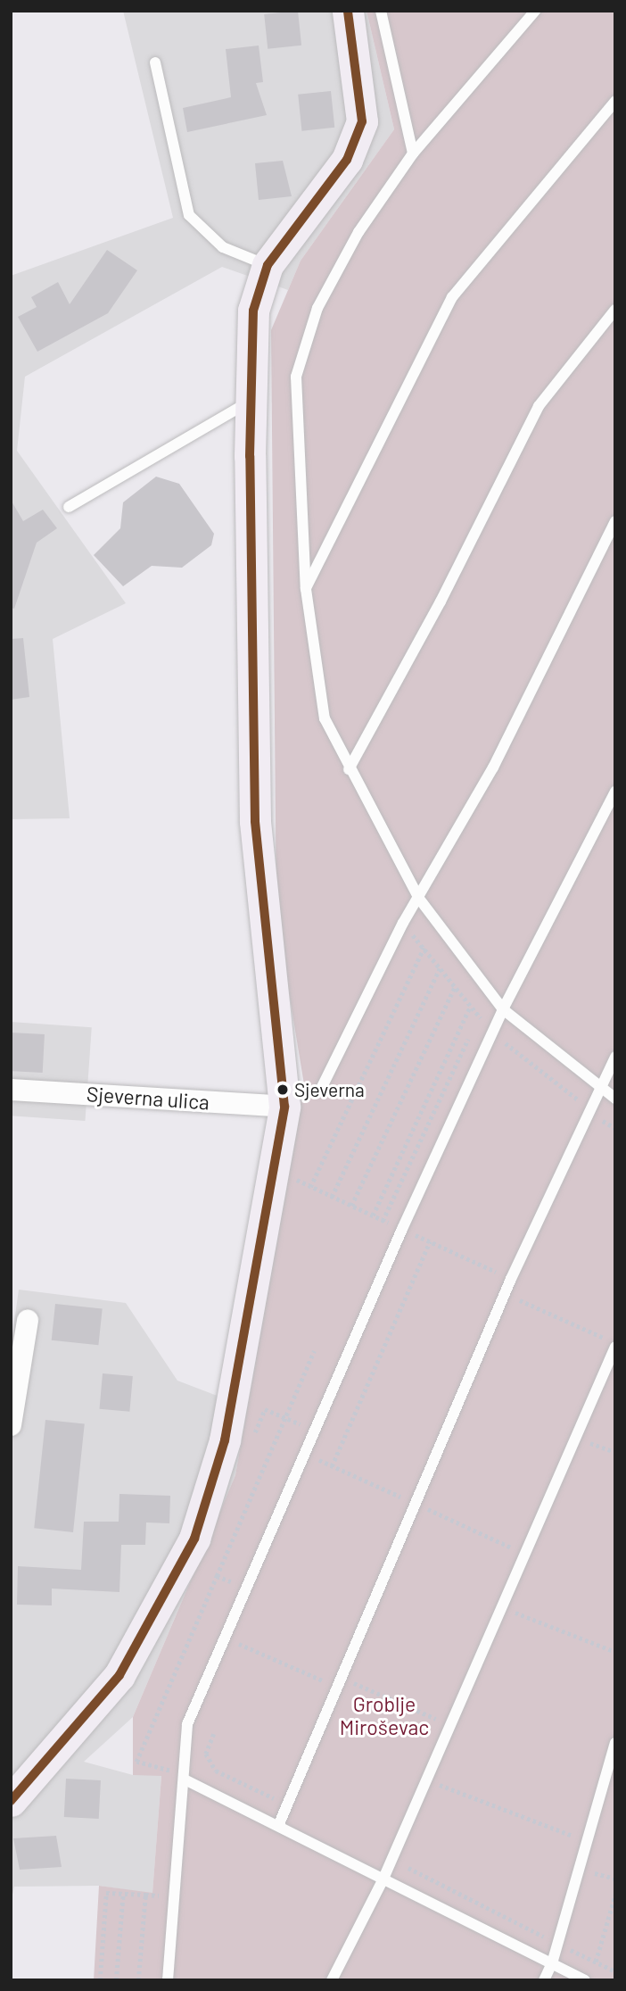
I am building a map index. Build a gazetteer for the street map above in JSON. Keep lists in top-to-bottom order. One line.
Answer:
{"streets":{"street":["Sjeverna ulica"]},"parks":["Groblje Miroševac"],"places":["Sjeverna"]}
